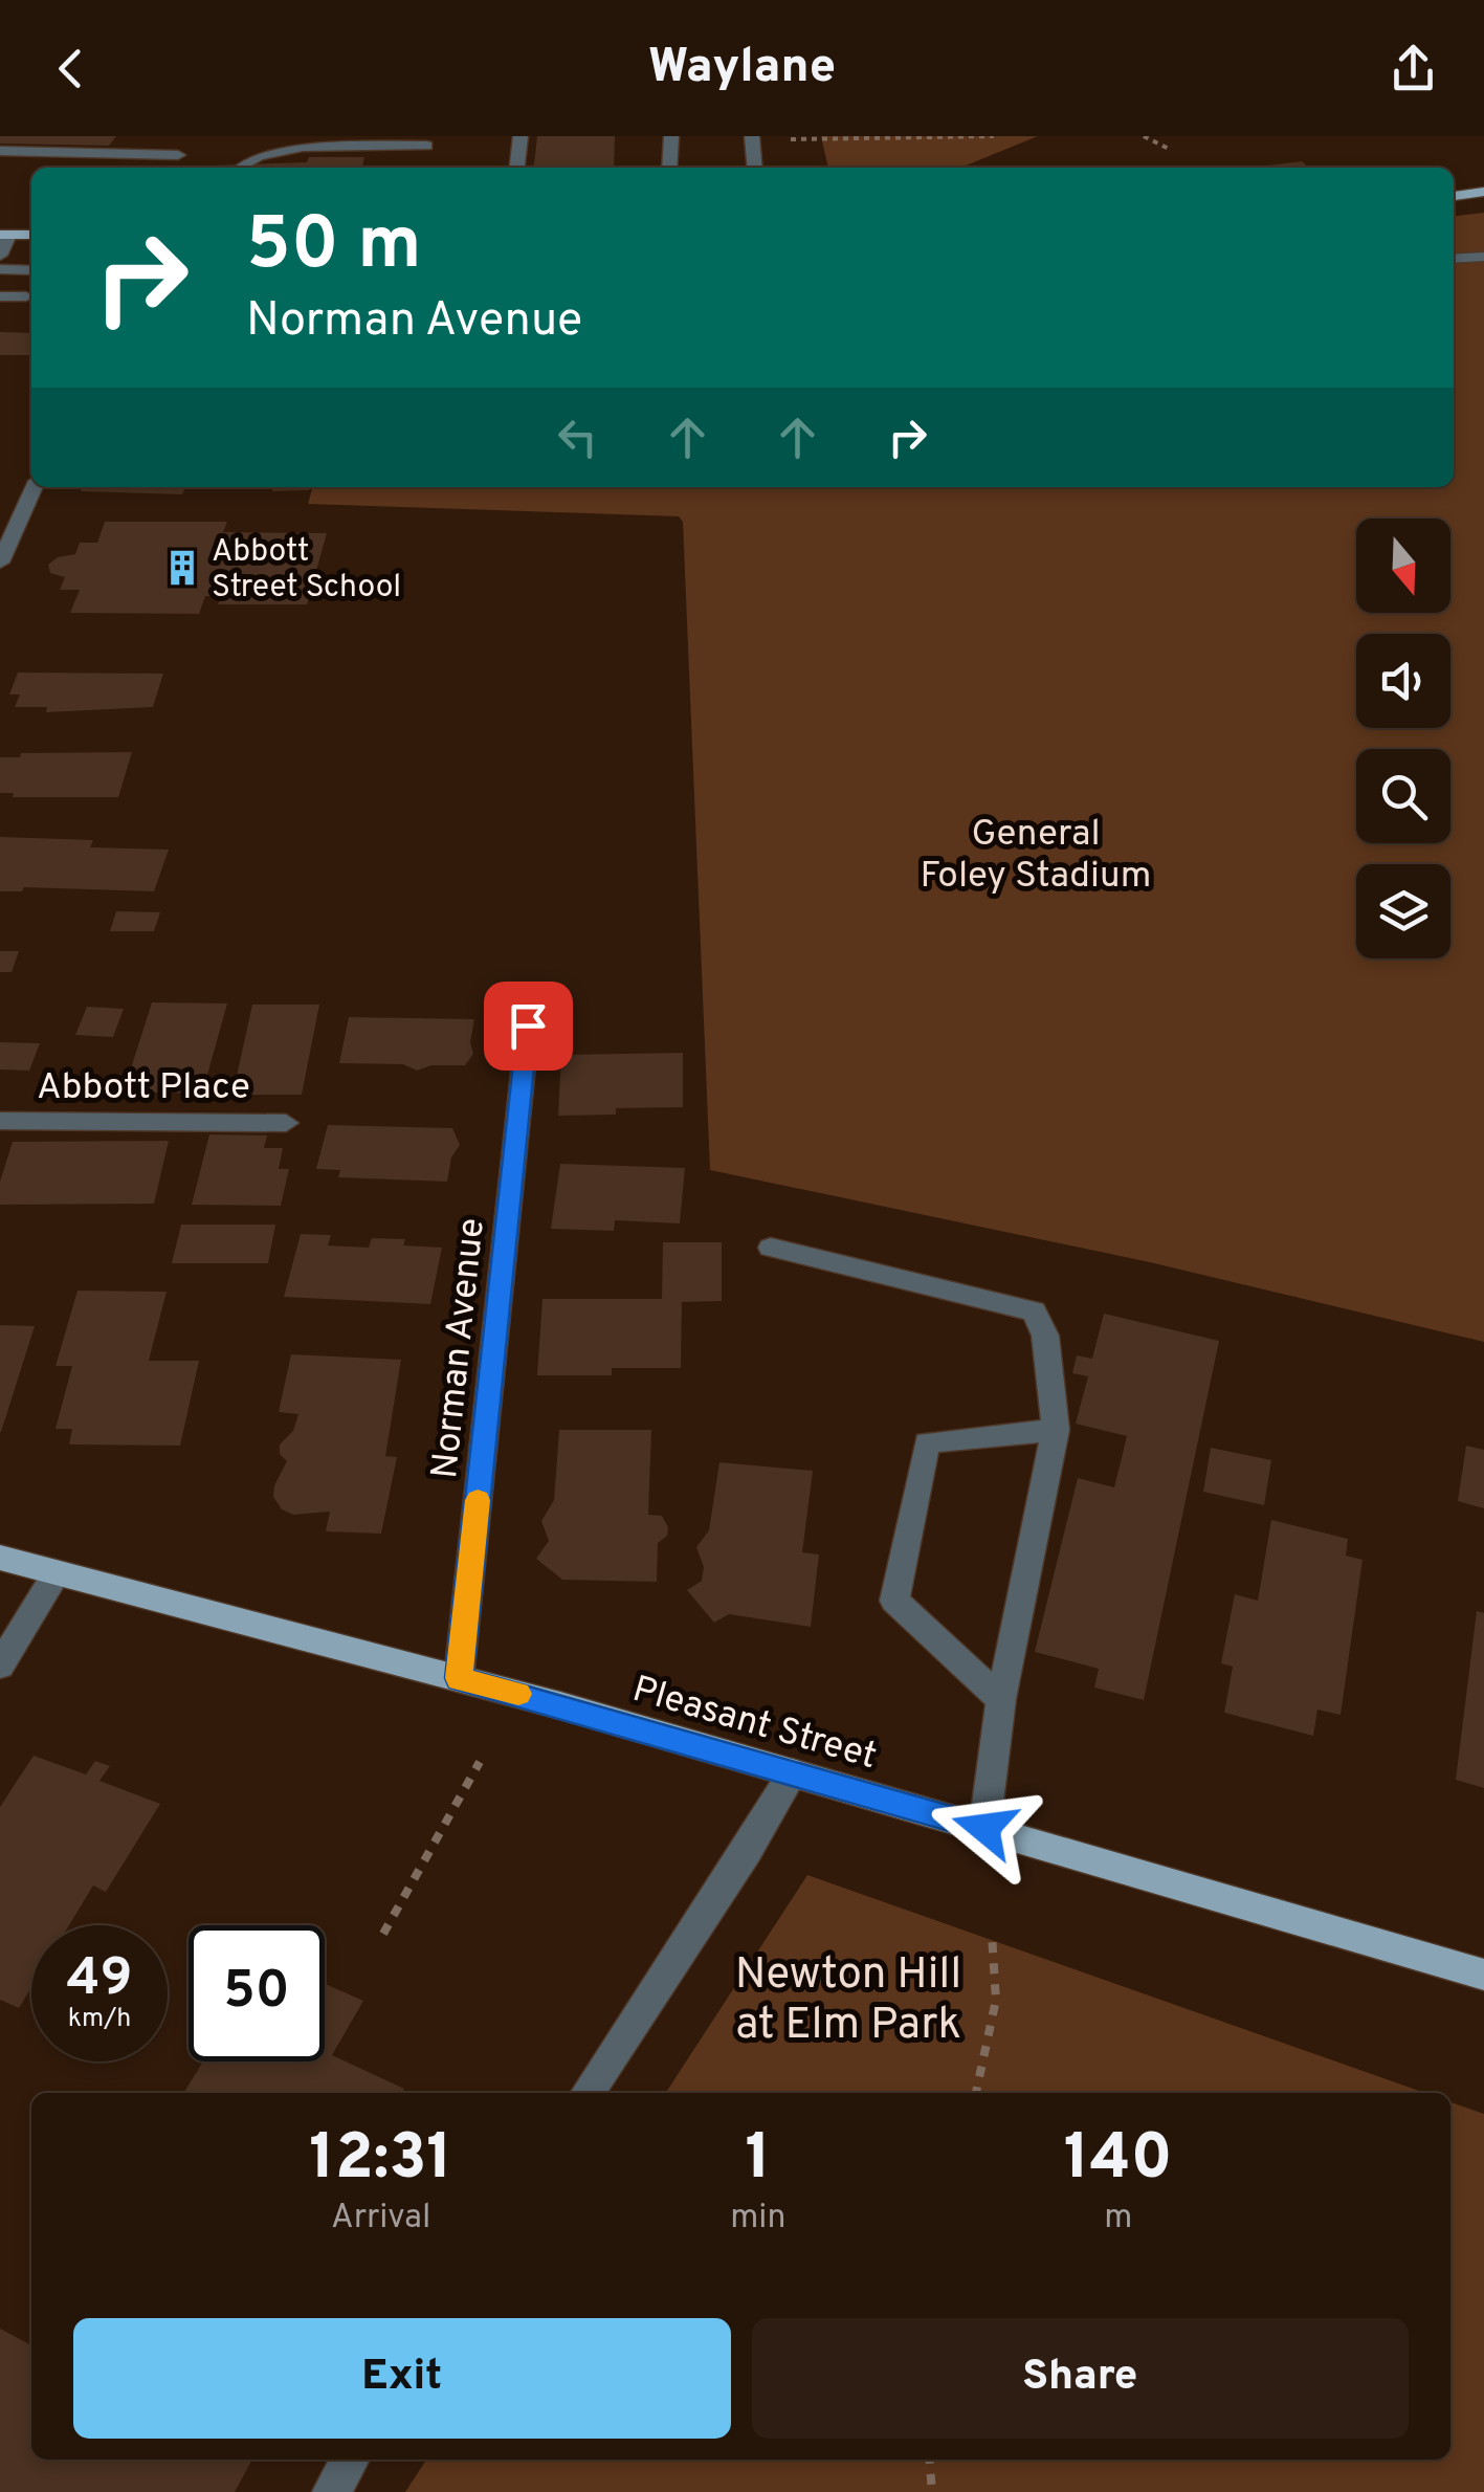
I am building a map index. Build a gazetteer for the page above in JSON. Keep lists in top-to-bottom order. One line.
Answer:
{"streets":{"main road":["Pleasant Street"],"street":["Abbott Place","Norman Avenue"]},"crossings":[["Norman Avenue","Pleasant Street"]],"parks":["General Foley Stadium","Newton Hill at Elm Park"],"places":{"building":["Abbott Street School"]},"north":"bottom","page":{"header":"Waylane","turn":["50 m","Norman Avenue"],"speed":"49 km/h","limit":"50","eta":["12:31","Arrival","1","min","140","m"],"buttons":["Exit","Share"]}}
